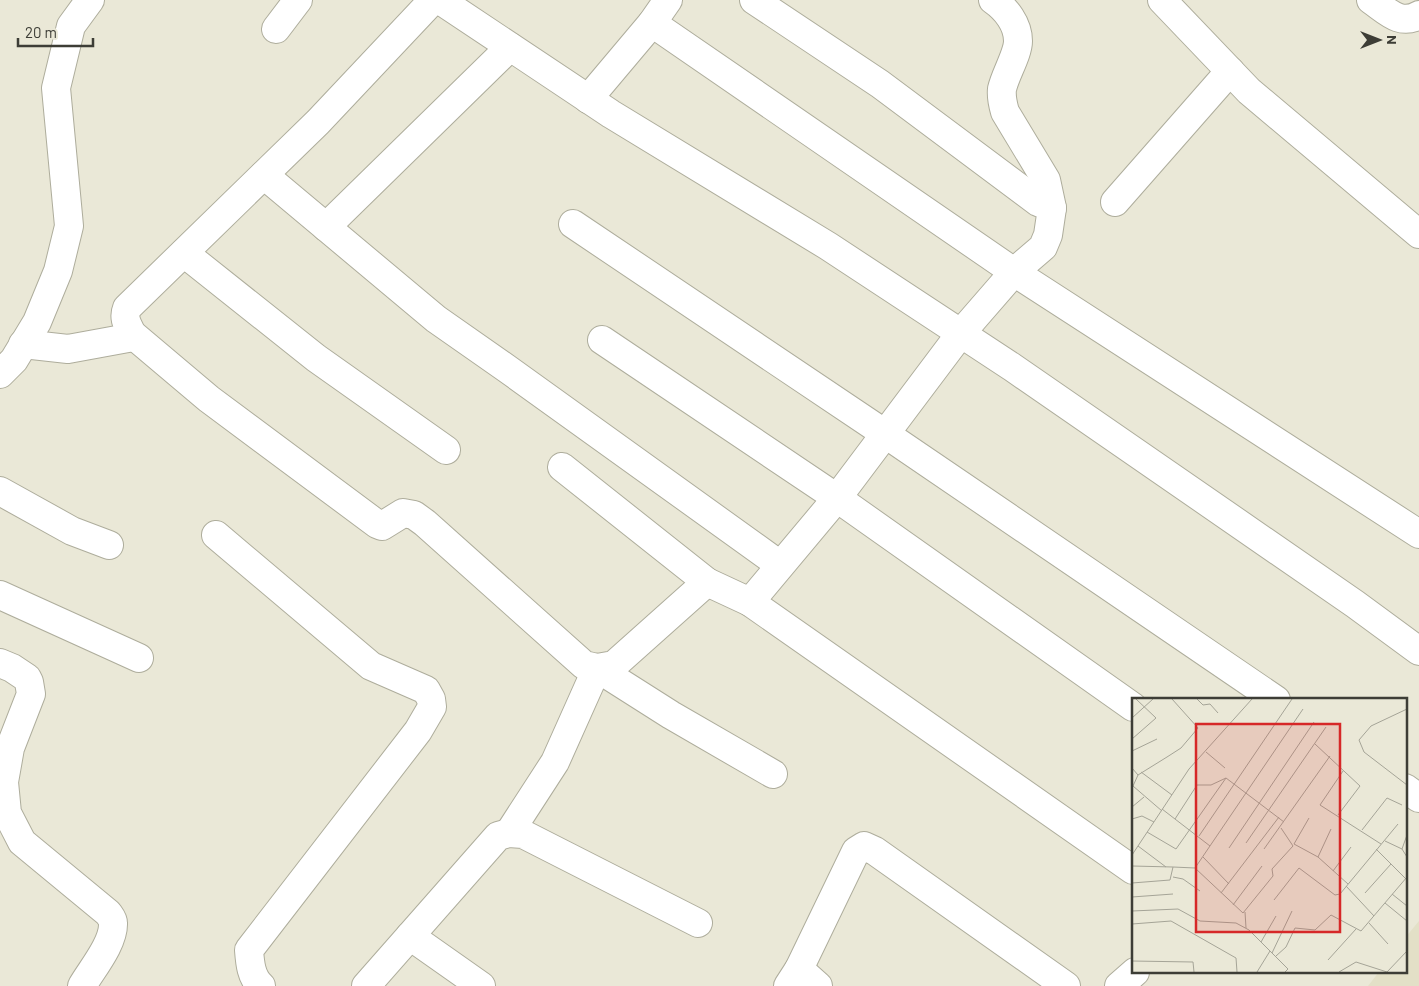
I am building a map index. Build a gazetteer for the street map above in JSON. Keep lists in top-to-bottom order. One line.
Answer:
{"scale_bar":"20 m","north":"right"}
